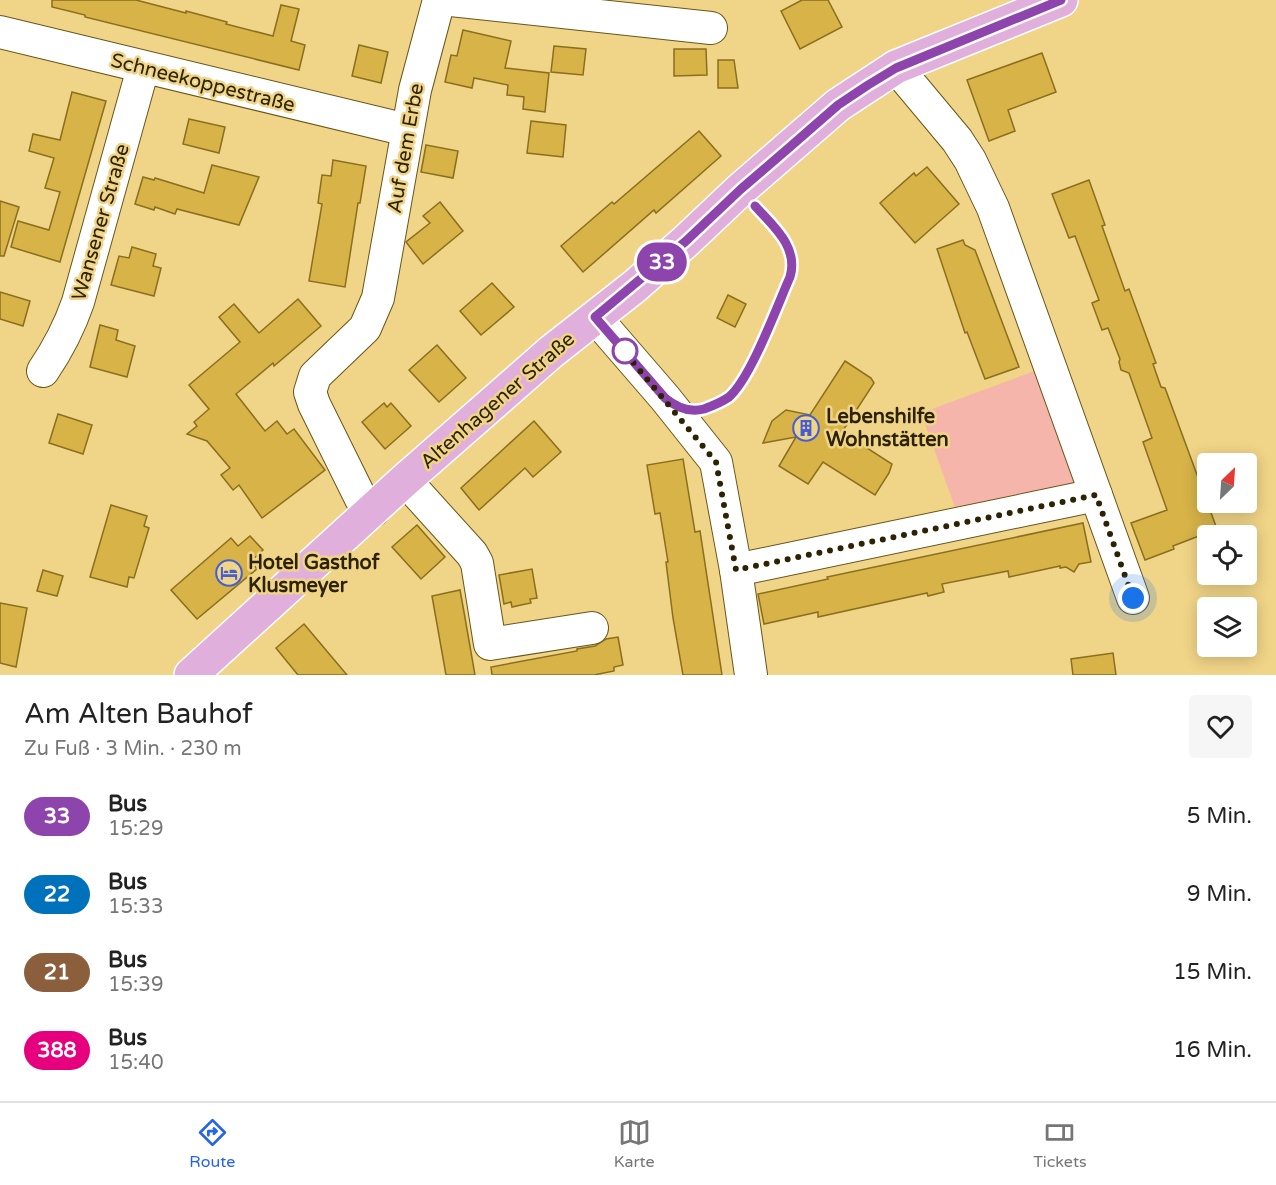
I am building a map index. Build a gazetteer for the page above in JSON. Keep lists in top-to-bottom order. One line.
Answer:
{"streets":{"main road":["Altenhagener Straße"],"street":["Schneekoppestraße","Auf dem Erbe","Wansener Straße"]},"crossings":[["Schneekoppestraße","Auf dem Erbe"],["Schneekoppestraße","Wansener Straße"],["Auf dem Erbe","Altenhagener Straße"]],"places":{"building":["Lebenshilfe Wohnstätten"],"hotel":["Hotel Gasthof Klusmeyer"]},"lines":["bus line 33"],"north":"top right","page":{"on_map":"33","heading":["Am Alten Bauhof","Zu Fuß · 3 Min. · 230 m"],"list":[{"mark":"33","name":"Bus","note":"15:29","value":"5 Min."},{"mark":"22","name":"Bus","note":"15:33","value":"9 Min."},{"mark":"21","name":"Bus","note":"15:39","value":"15 Min."},{"mark":"388","name":"Bus","note":"15:40","value":"16 Min."}],"tabs":["Route","Karte","Tickets"]}}
